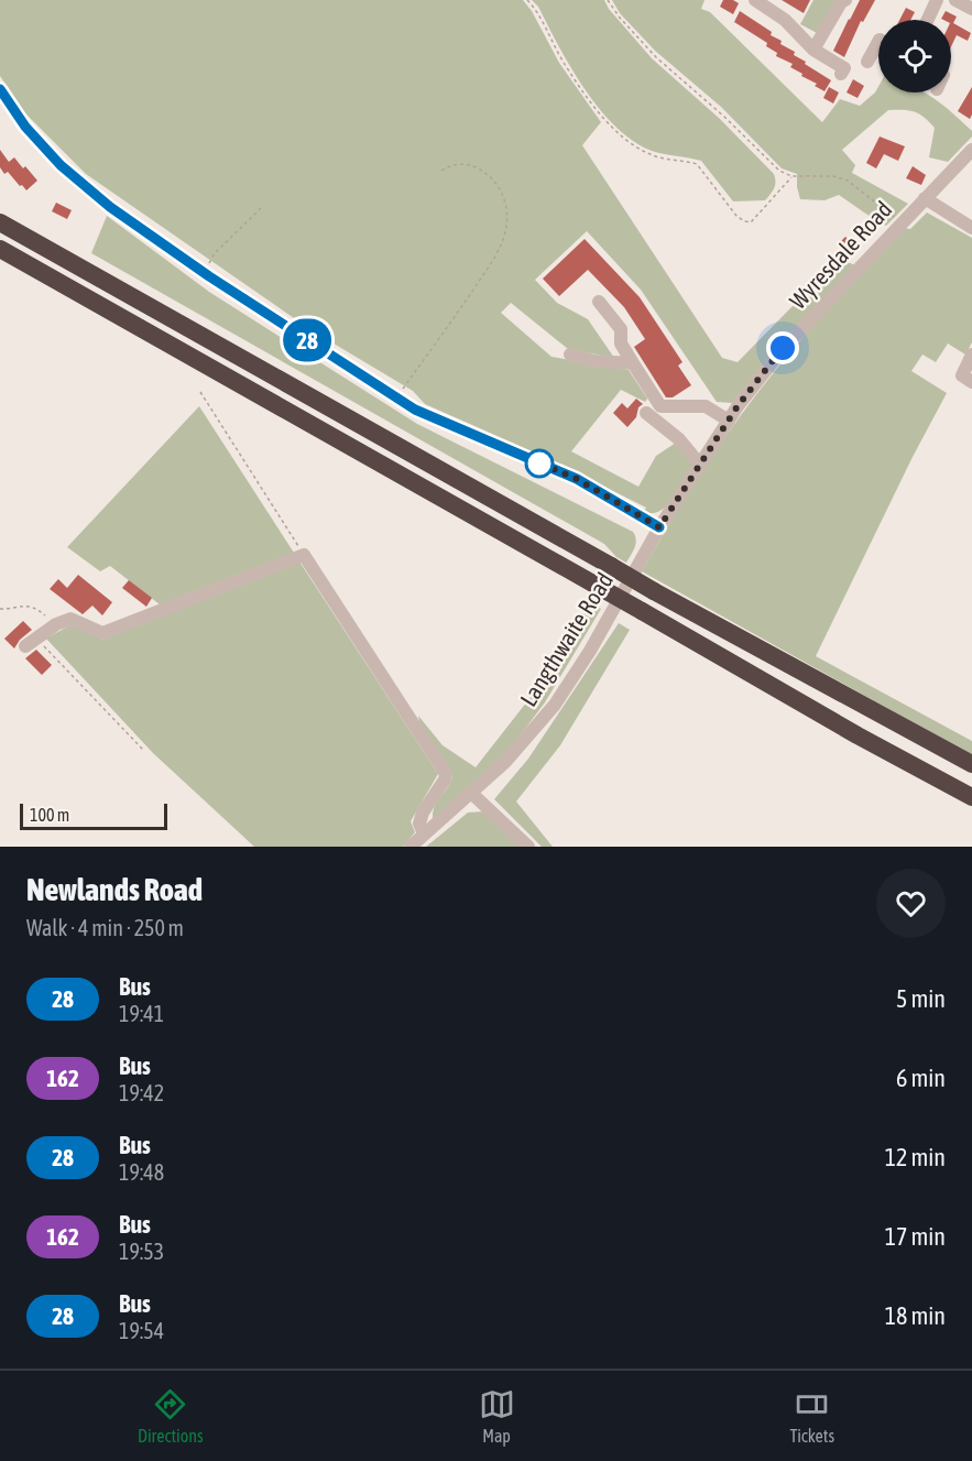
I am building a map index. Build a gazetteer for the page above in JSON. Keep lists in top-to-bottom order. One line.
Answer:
{"streets":{"street":["Wyresdale Road","Langthwaite Road"]},"crossings":[["Wyresdale Road","Langthwaite Road"]],"lines":["bus line 28"],"scale_bar":"100 m","page":{"on_map":"28","scale":"100 m","heading":["Newlands Road","Walk · 4 min · 250 m"],"list":[{"mark":"28","name":"Bus","note":"19:41","value":"5 min"},{"mark":"162","name":"Bus","note":"19:42","value":"6 min"},{"mark":"28","name":"Bus","note":"19:48","value":"12 min"},{"mark":"162","name":"Bus","note":"19:53","value":"17 min"},{"mark":"28","name":"Bus","note":"19:54","value":"18 min"}],"tabs":["Directions","Map","Tickets"]}}
